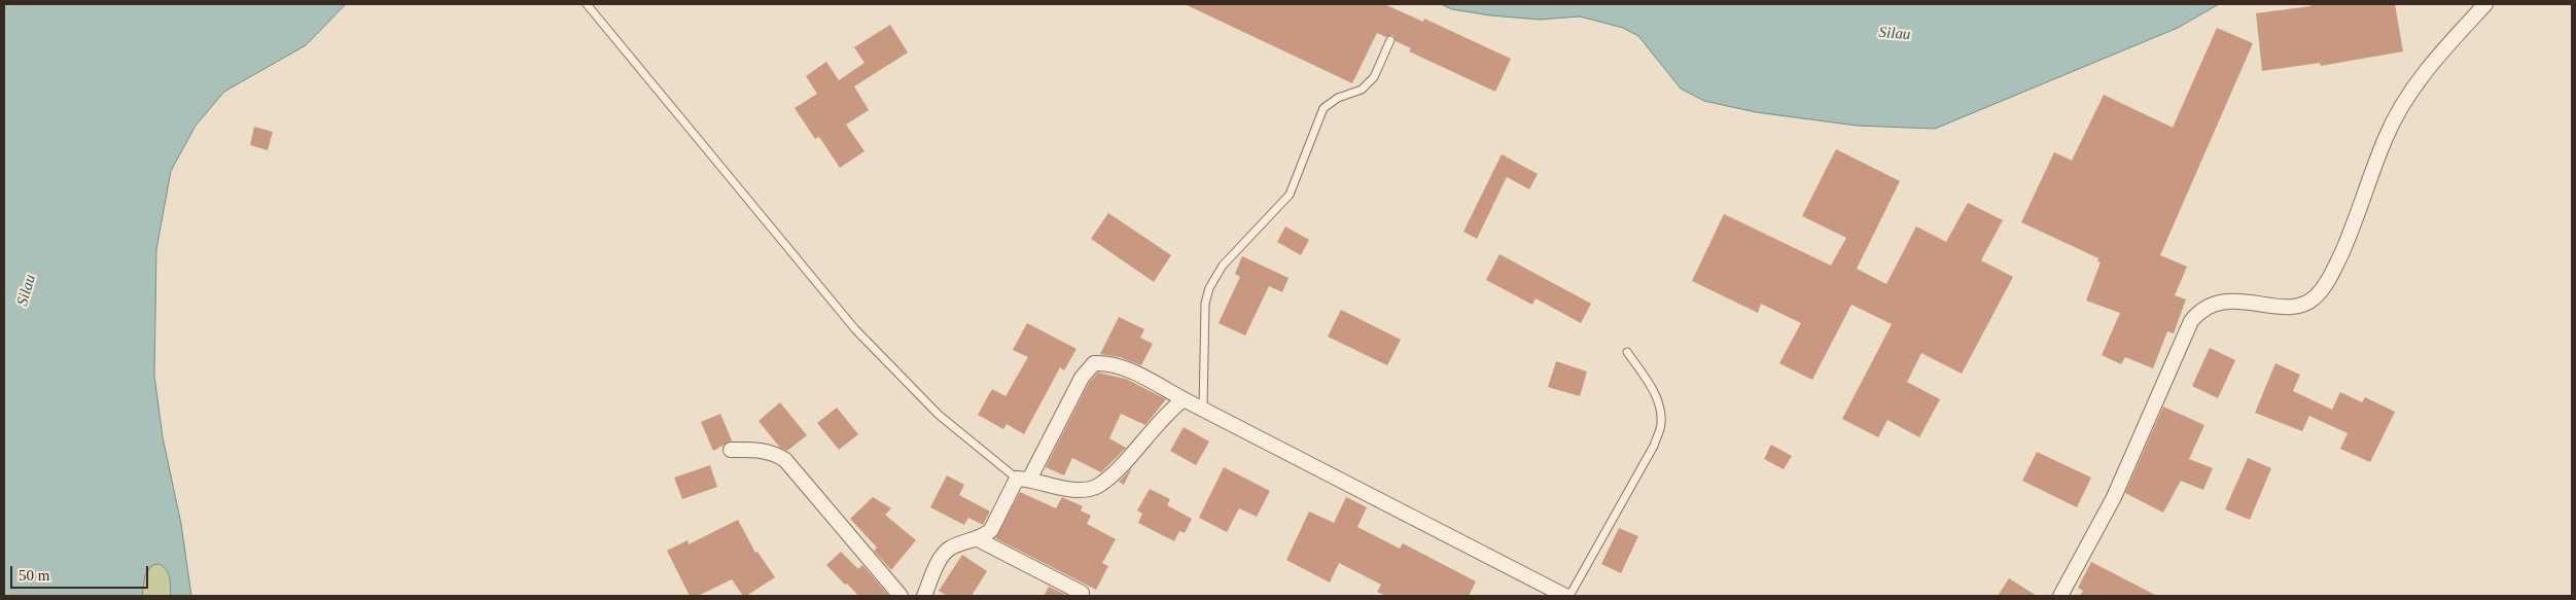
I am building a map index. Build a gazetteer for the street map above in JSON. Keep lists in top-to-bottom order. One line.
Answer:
{"water":["Silau"],"scale_bar":"50 m"}
